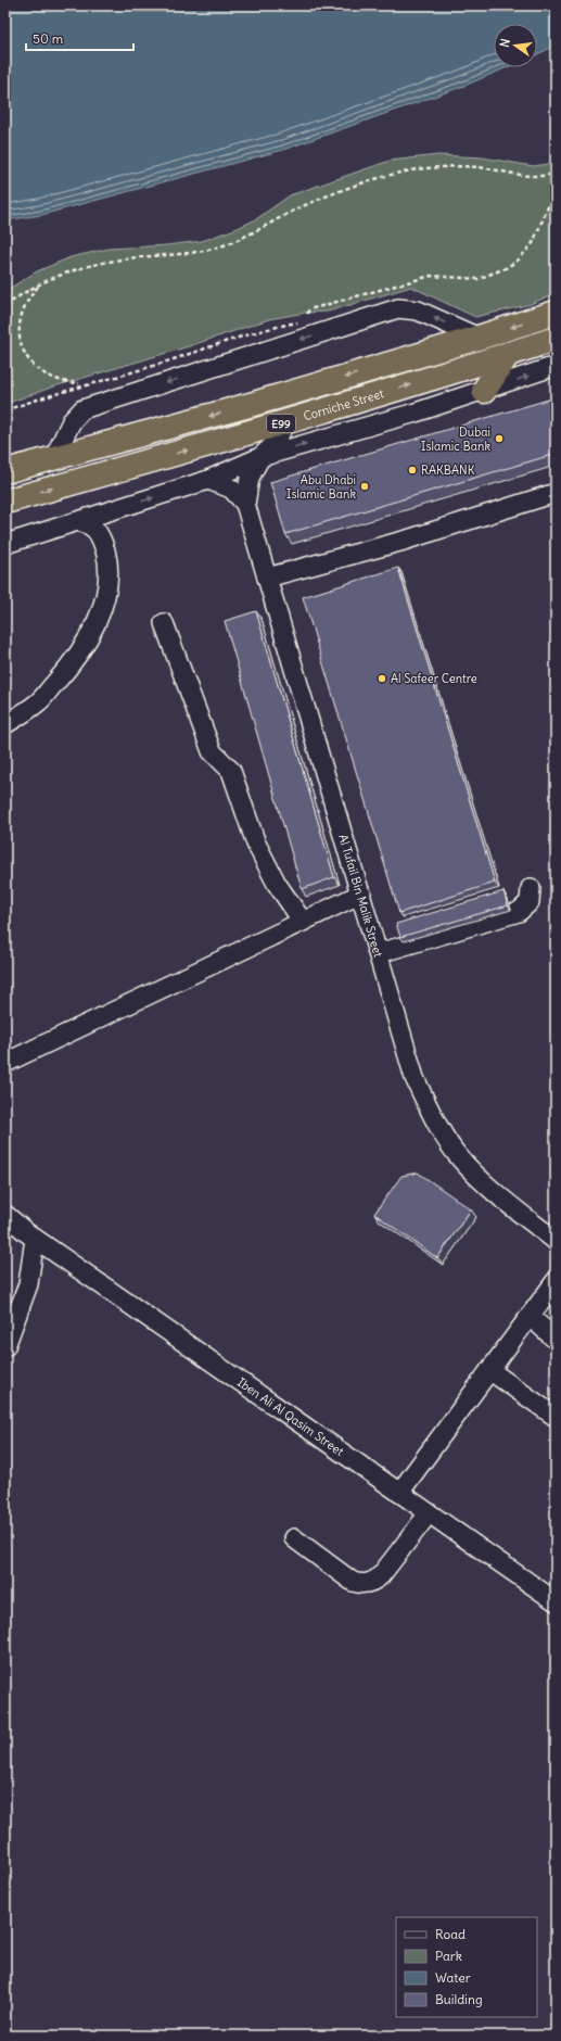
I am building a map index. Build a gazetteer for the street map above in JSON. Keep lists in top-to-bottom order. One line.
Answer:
{"streets":{"highway":["Corniche Street","E99"],"street":["Al Tufail Bin Malik Street","Iben Ali Al Qasim Street"]},"places":["Dubai Islamic Bank","RAKBANK","Abu Dhabi Islamic Bank","Al Safeer Centre"],"legend":["Road","Park","Water","Building"],"scale_bar":"50 m","north":"left"}
